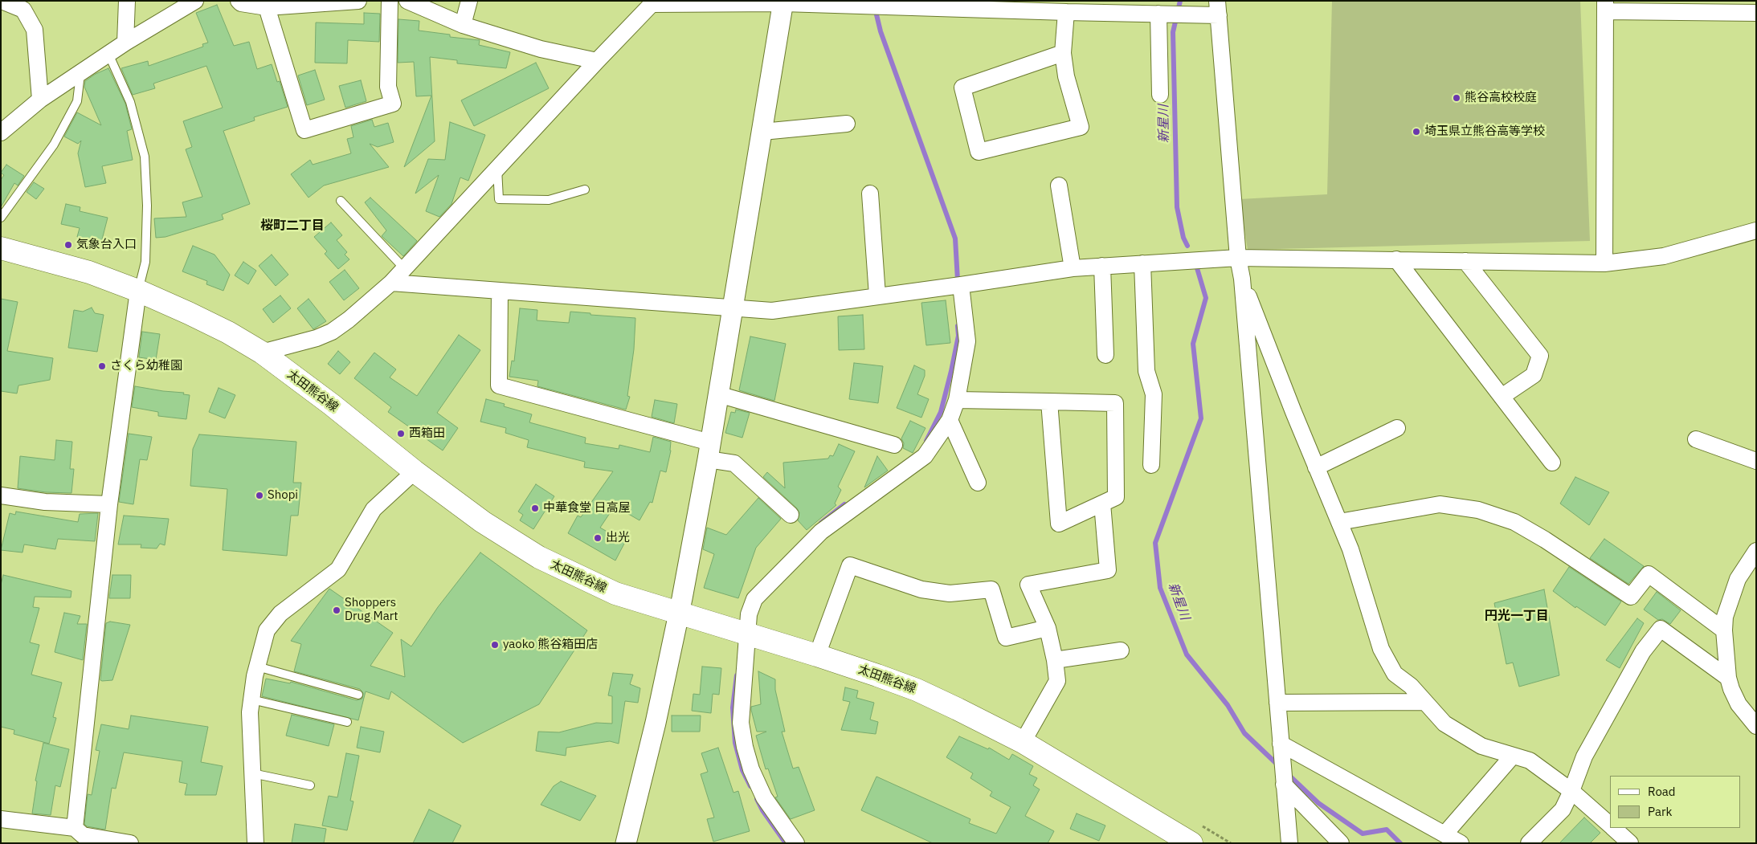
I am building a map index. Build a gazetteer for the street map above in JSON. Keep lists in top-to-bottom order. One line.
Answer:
{"streets":{"main road":["太田熊谷線"]},"districts":["桜町二丁目","円光一丁目"],"water":["新星川"],"places":["熊谷高校校庭","埼玉県立熊谷高等学校","気象台入口","さくら幼稚園","西箱田","Shopi","中華食堂 日高屋","出光","Shoppers Drug Mart","yaoko 熊谷箱田店"],"legend":["Road","Park"]}
